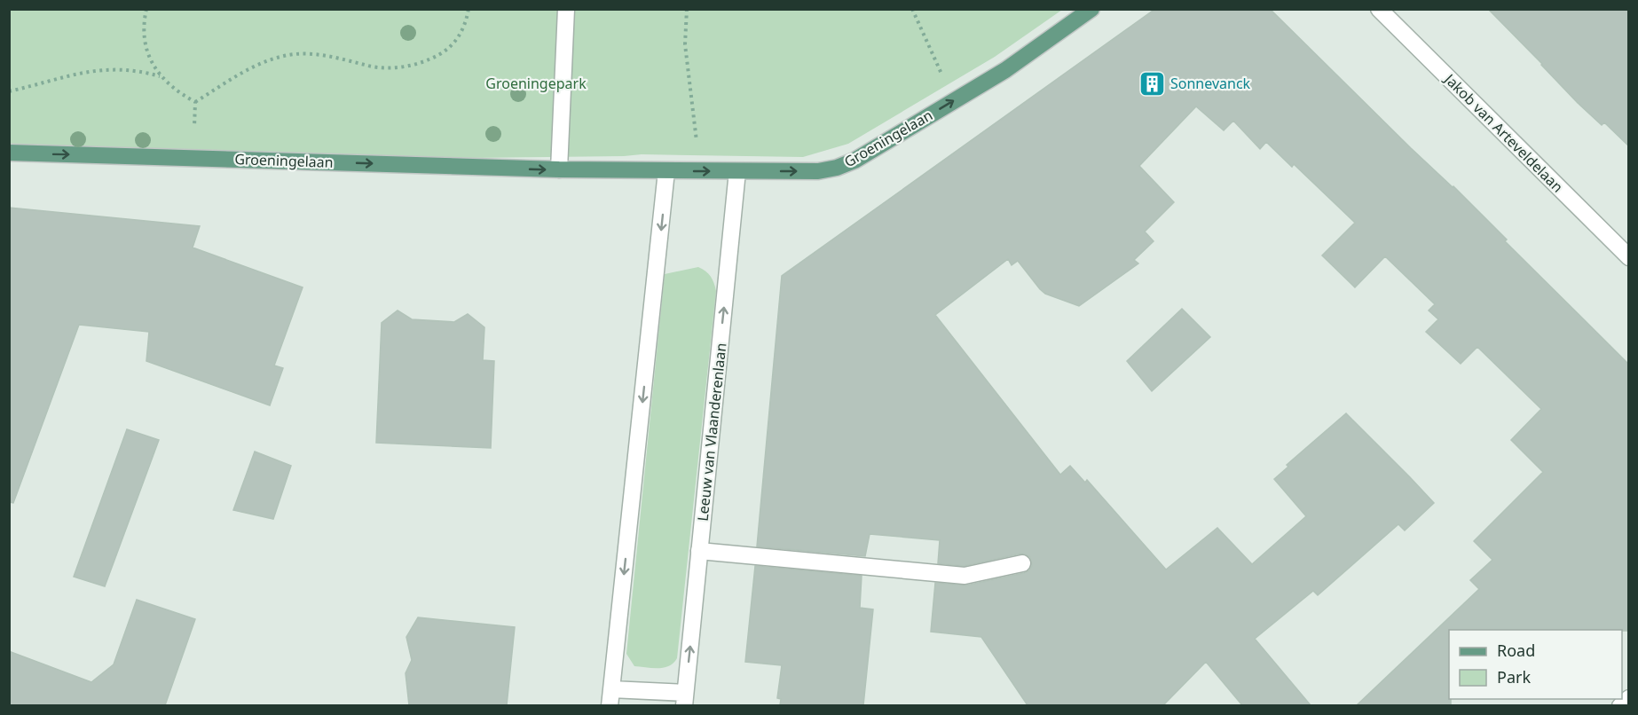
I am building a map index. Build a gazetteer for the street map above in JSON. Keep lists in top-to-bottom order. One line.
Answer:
{"streets":{"main road":["Groeningelaan"],"street":["Jakob van Arteveldelaan","Leeuw van Vlaanderenlaan"]},"crossings":[["Groeningelaan","Leeuw van Vlaanderenlaan"]],"one_way":["Groeningelaan"],"parks":["Groeningepark"],"places":{"building":["Sonnevanck"]},"legend":["Road","Park"]}
